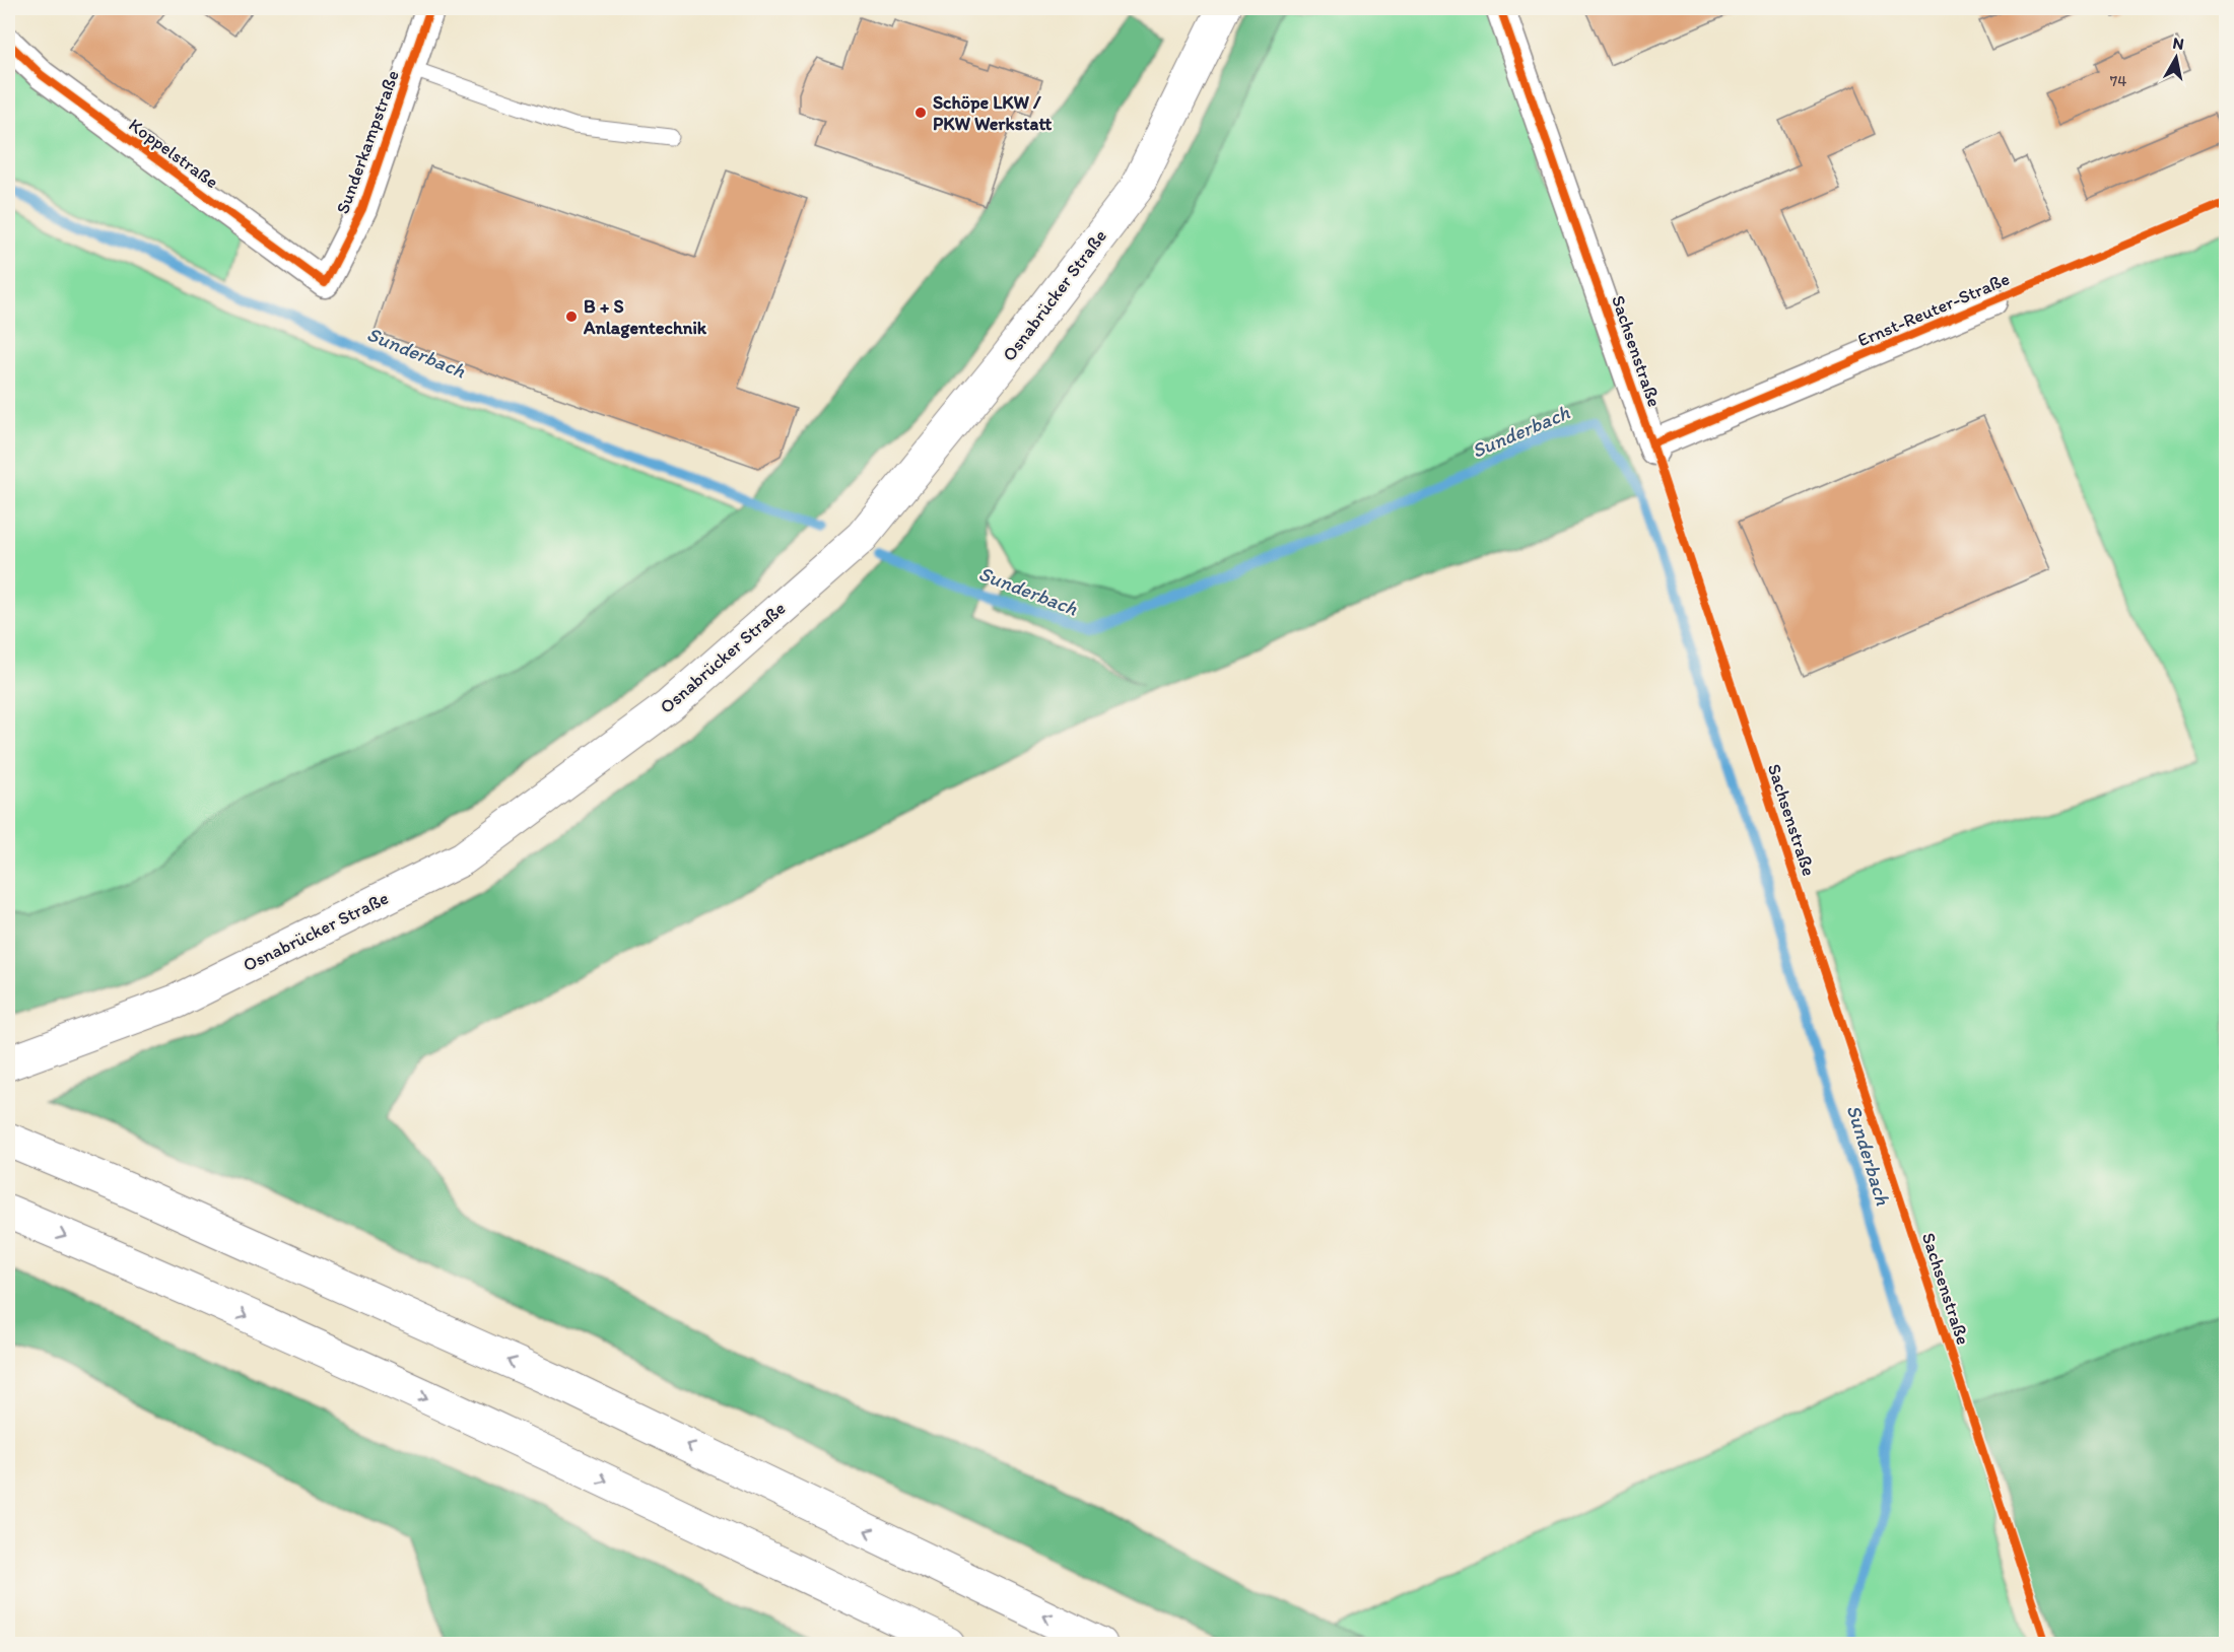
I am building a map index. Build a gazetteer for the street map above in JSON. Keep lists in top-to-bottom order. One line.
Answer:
{"streets":{"main road":["Osnabrücker Straße"],"street":["Sunderkampstraße","Koppelstraße","Ernst-Reuter-Straße","Sachsenstraße"]},"crossings":[["Sunderkampstraße","Koppelstraße"],["Ernst-Reuter-Straße","Sachsenstraße"]],"water":["Sunderbach"],"places":["Schöpe LKW / PKW Werkstatt","B + S Anlagentechnik"],"house_numbers":["74"],"north":"top"}
